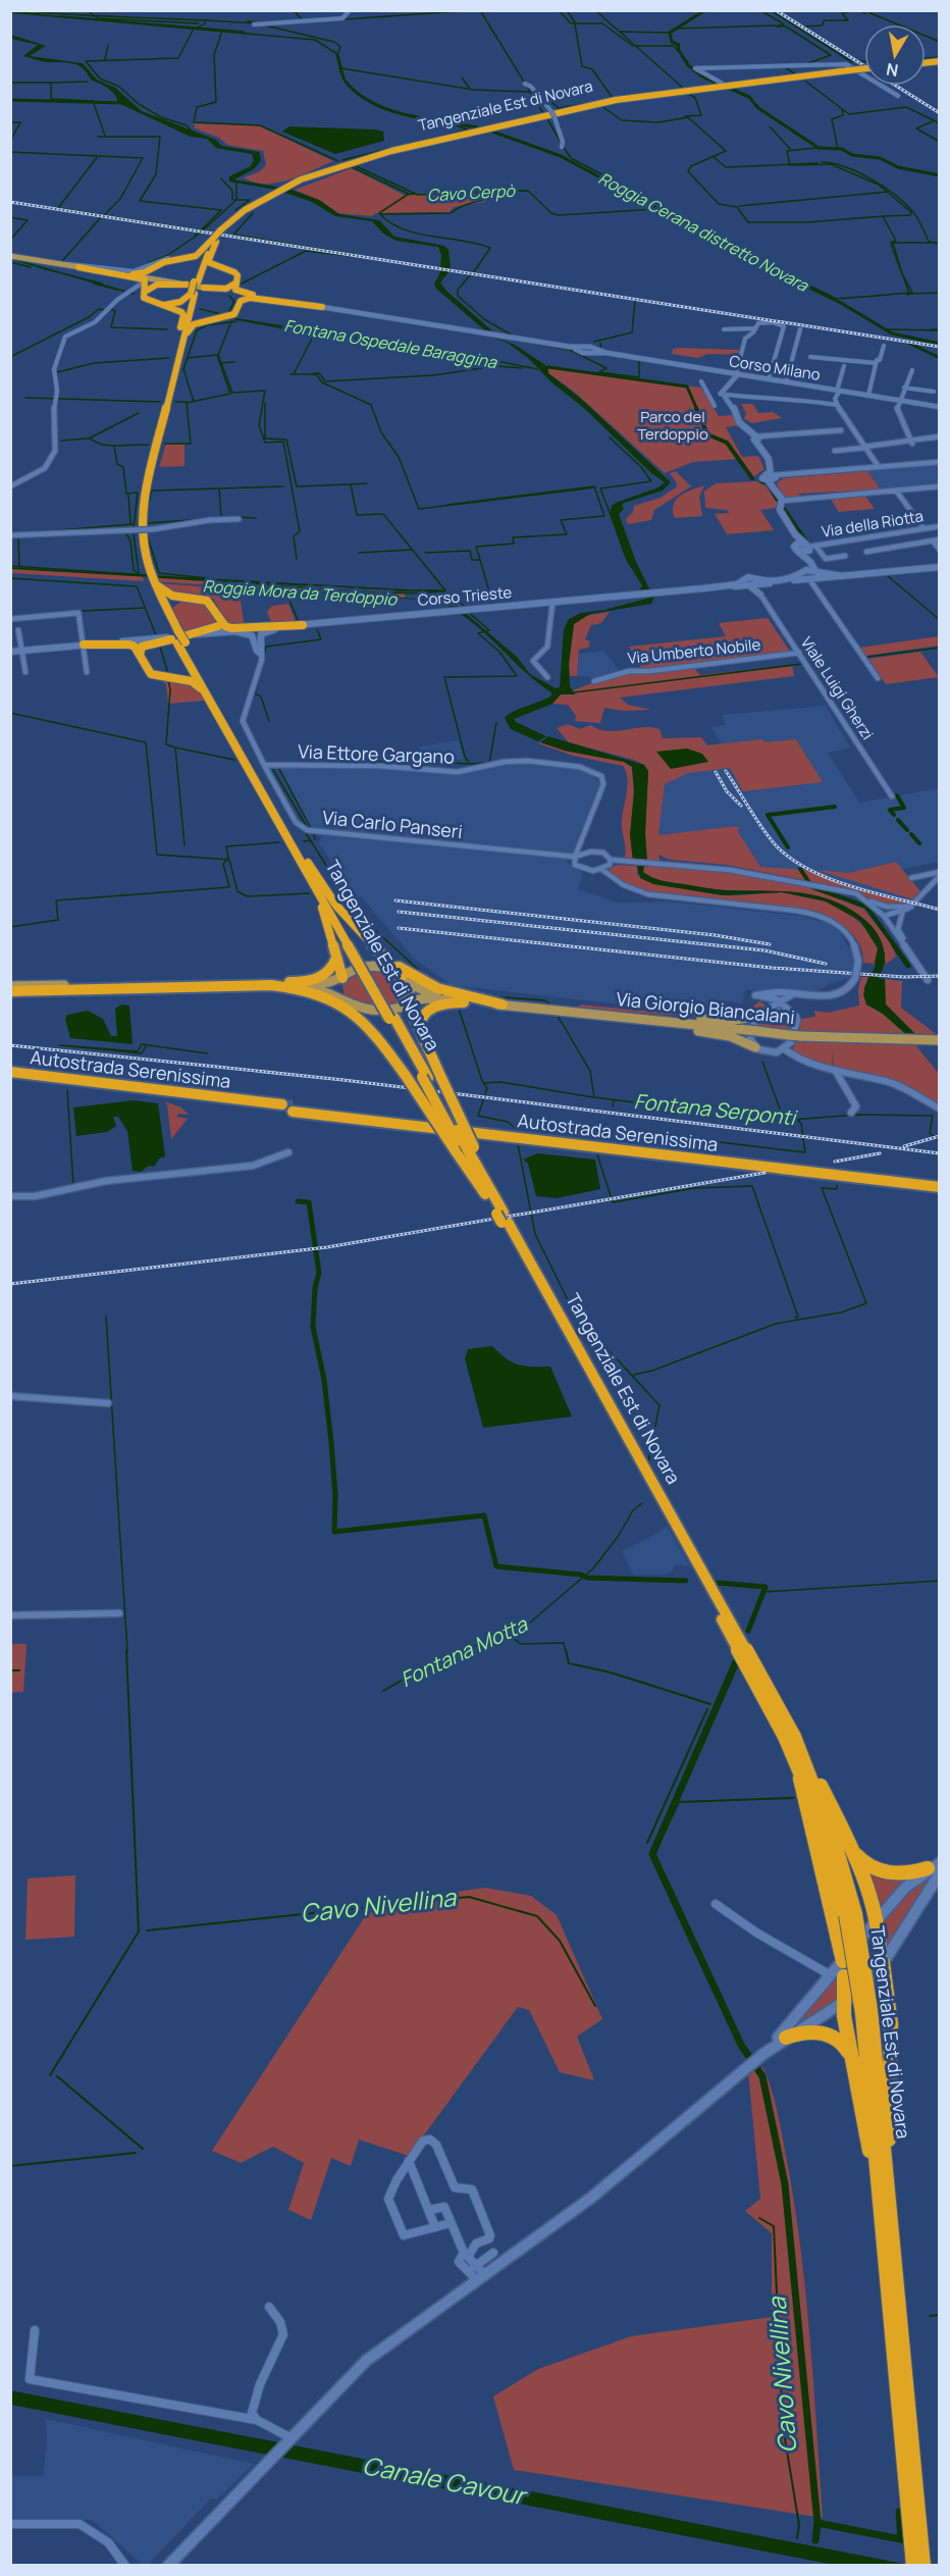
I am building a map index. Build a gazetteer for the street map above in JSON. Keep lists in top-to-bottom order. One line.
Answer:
{"streets":{"highway":["Tangenziale Est di Novara","Autostrada Serenissima"],"main road":["Corso Milano","Corso Trieste","Via Giorgio Biancalani"],"street":["Via della Riotta","Via Umberto Nobile","Viale Luigi Gherzi","Via Ettore Gargano","Via Carlo Panseri"]},"crossings":[["Via Umberto Nobile","Viale Luigi Gherzi"],["Via Ettore Gargano","Via Carlo Panseri"]],"water":["Cavo Cerpò","Roggia Cerana distretto Novara","Fontana Ospedale Baraggina","Roggia Mora da Terdoppio","Fontana Serponti","Fontana Motta","Cavo Nivellina","Canale Cavour"],"parks":["Parco del Terdoppio"],"north":"bottom"}
